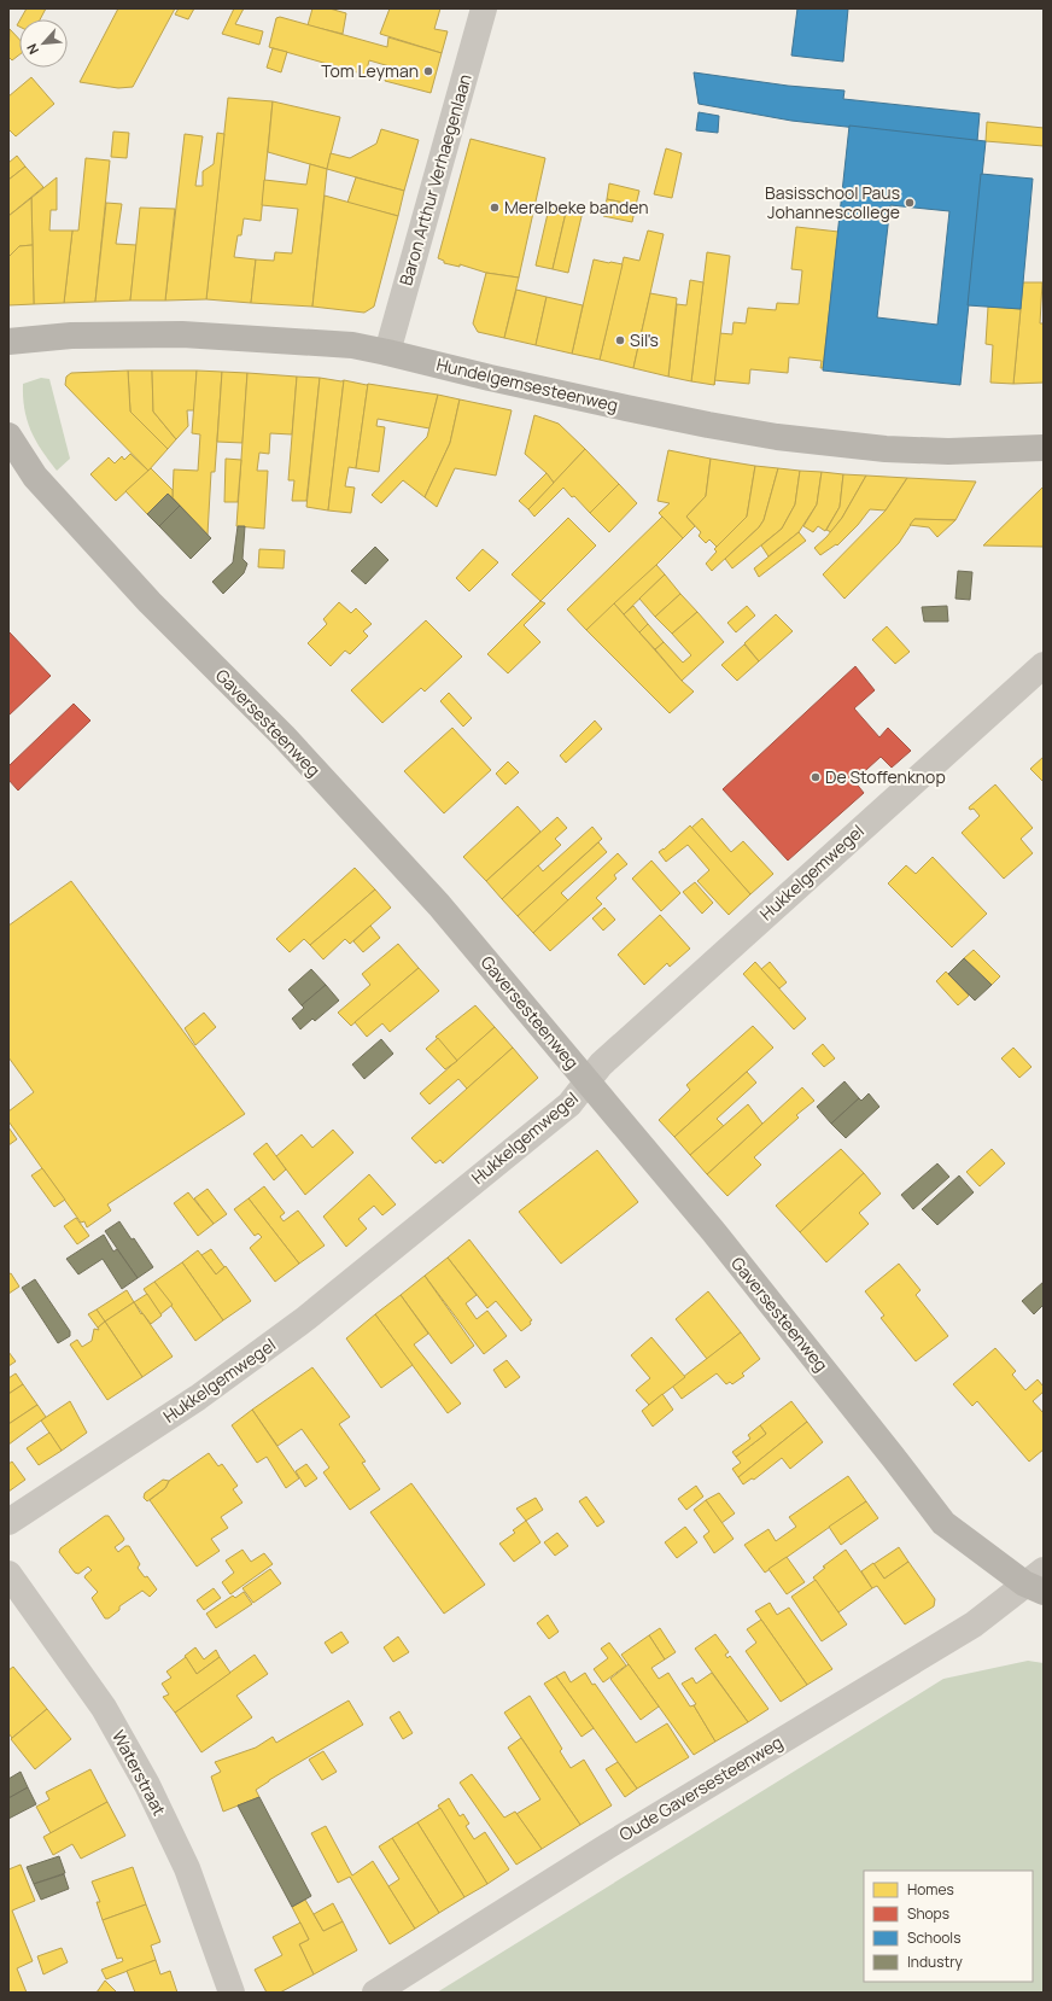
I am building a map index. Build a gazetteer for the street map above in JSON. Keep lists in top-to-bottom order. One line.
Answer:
{"streets":{"street":["Baron Arthur Verhaegenlaan","Hundelgemsesteenweg","Gaversesteenweg","Hukkelgemwegel","Waterstraat","Oude Gaversesteenweg"]},"crossings":[["Baron Arthur Verhaegenlaan","Hundelgemsesteenweg"],["Gaversesteenweg","Hukkelgemwegel"],["Gaversesteenweg","Oude Gaversesteenweg"]],"places":["Tom Leyman","Basisschool Paus Johannescollege","Merelbeke banden","Sil's","De Stoffenknop"],"legend":["Homes","Shops","Schools","Industry"],"north":"bottom left"}
